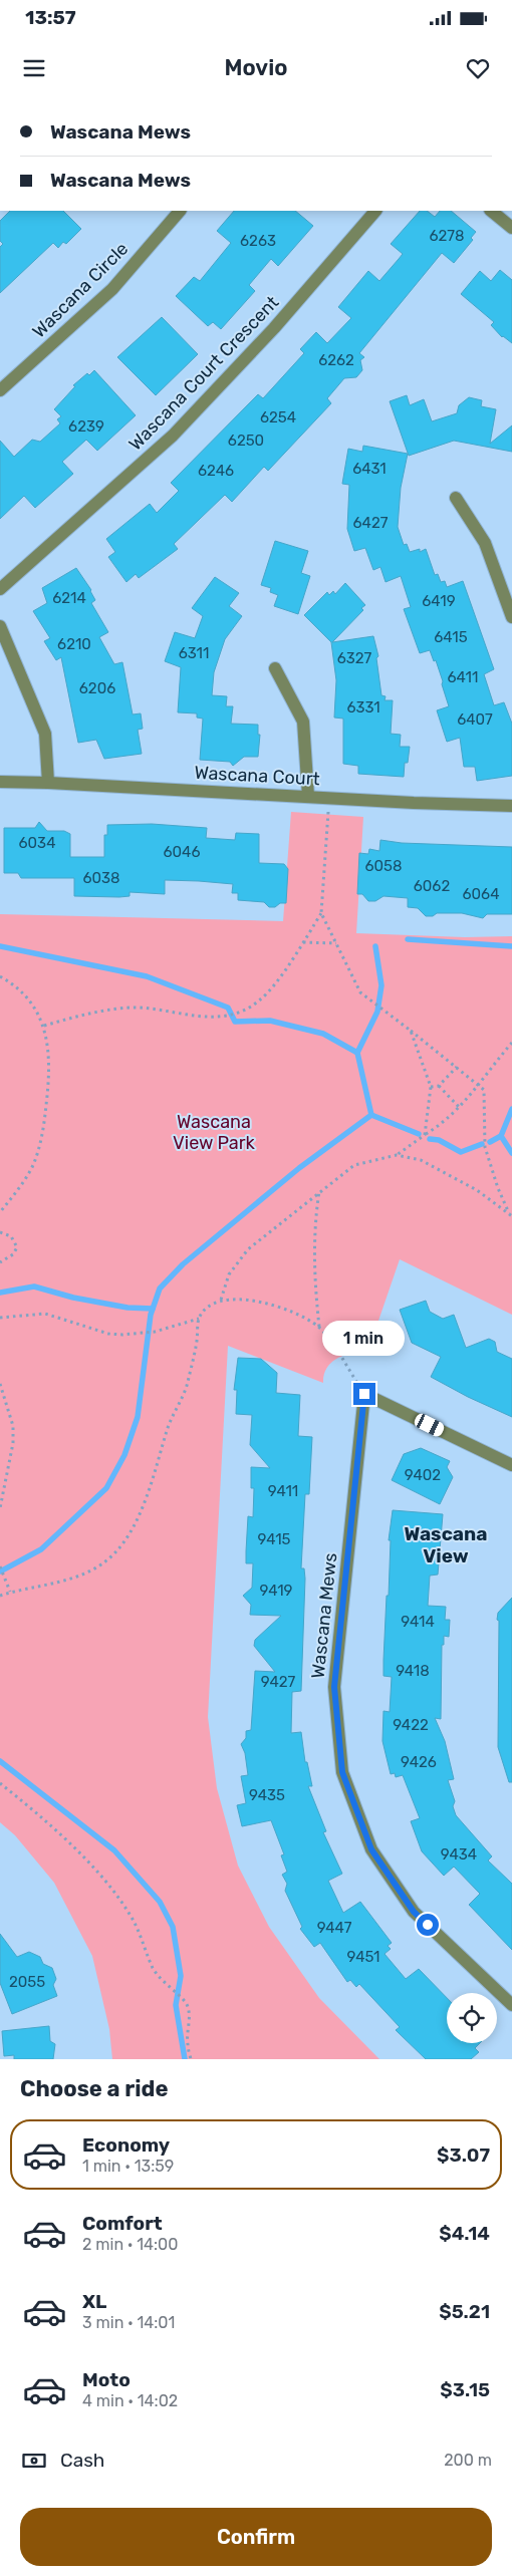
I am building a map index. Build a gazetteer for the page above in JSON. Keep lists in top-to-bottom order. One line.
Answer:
{"streets":{"street":["Wascana Circle","Wascana Court Crescent","Wascana Court","Wascana Mews"]},"districts":["Wascana View"],"parks":["Wascana View Park"],"house_numbers":["6278","6263","6262","6254","6239","6250","6431","6246","6427","6214","6419","6415","6210","6311","6327","6411","6206","6331","6407","6034","6046","6058","6038","6062","6064","9402","9411","9415","9419","9414","9418","9427","9422","9426","9435","9434","9447","9451","2055"],"page":{"status":"13:57","header":"Movio","banner":["Wascana Mews","Wascana Mews"],"bubble":"1 min","heading":"Choose a ride","list":[{"name":"Economy","note":"1 min · 13:59","value":"$3.07"},{"name":"Comfort","note":"2 min · 14:00","value":"$4.14"},{"name":"XL","note":"3 min · 14:01","value":"$5.21"},{"name":"Moto","note":"4 min · 14:02","value":"$3.15"}],"pay":["Cash","200 m"],"buttons":"Confirm"}}
